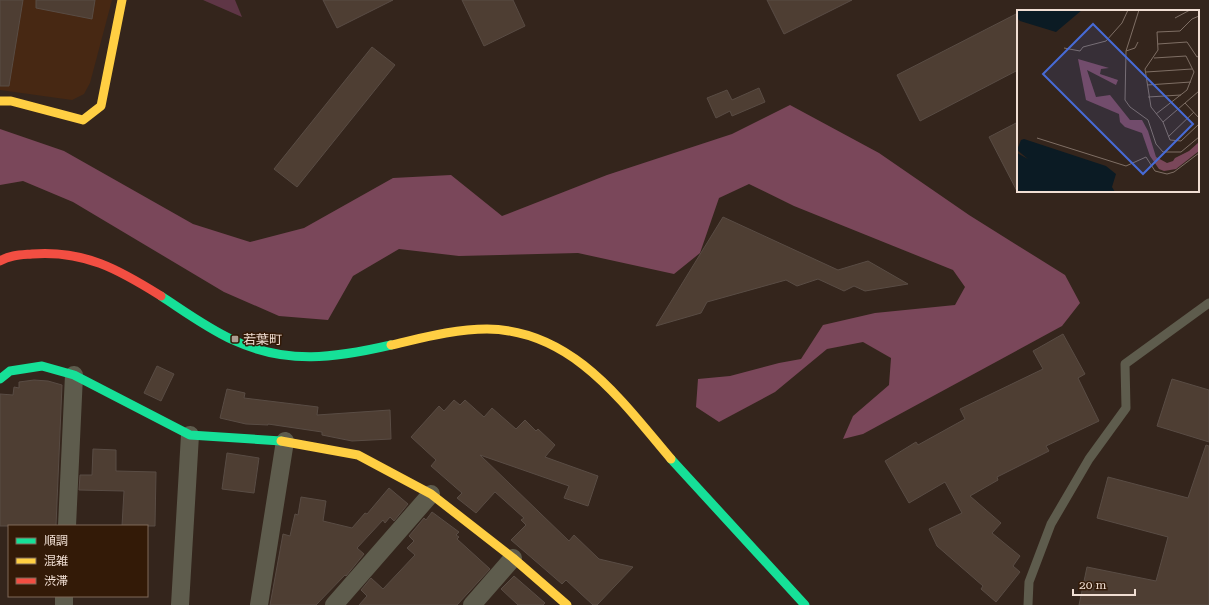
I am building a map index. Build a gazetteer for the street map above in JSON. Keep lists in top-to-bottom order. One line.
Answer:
{"places":{"transit":["若葉町"]},"legend":["順調","混雑","渋滞"],"scale_bar":"20 m"}
